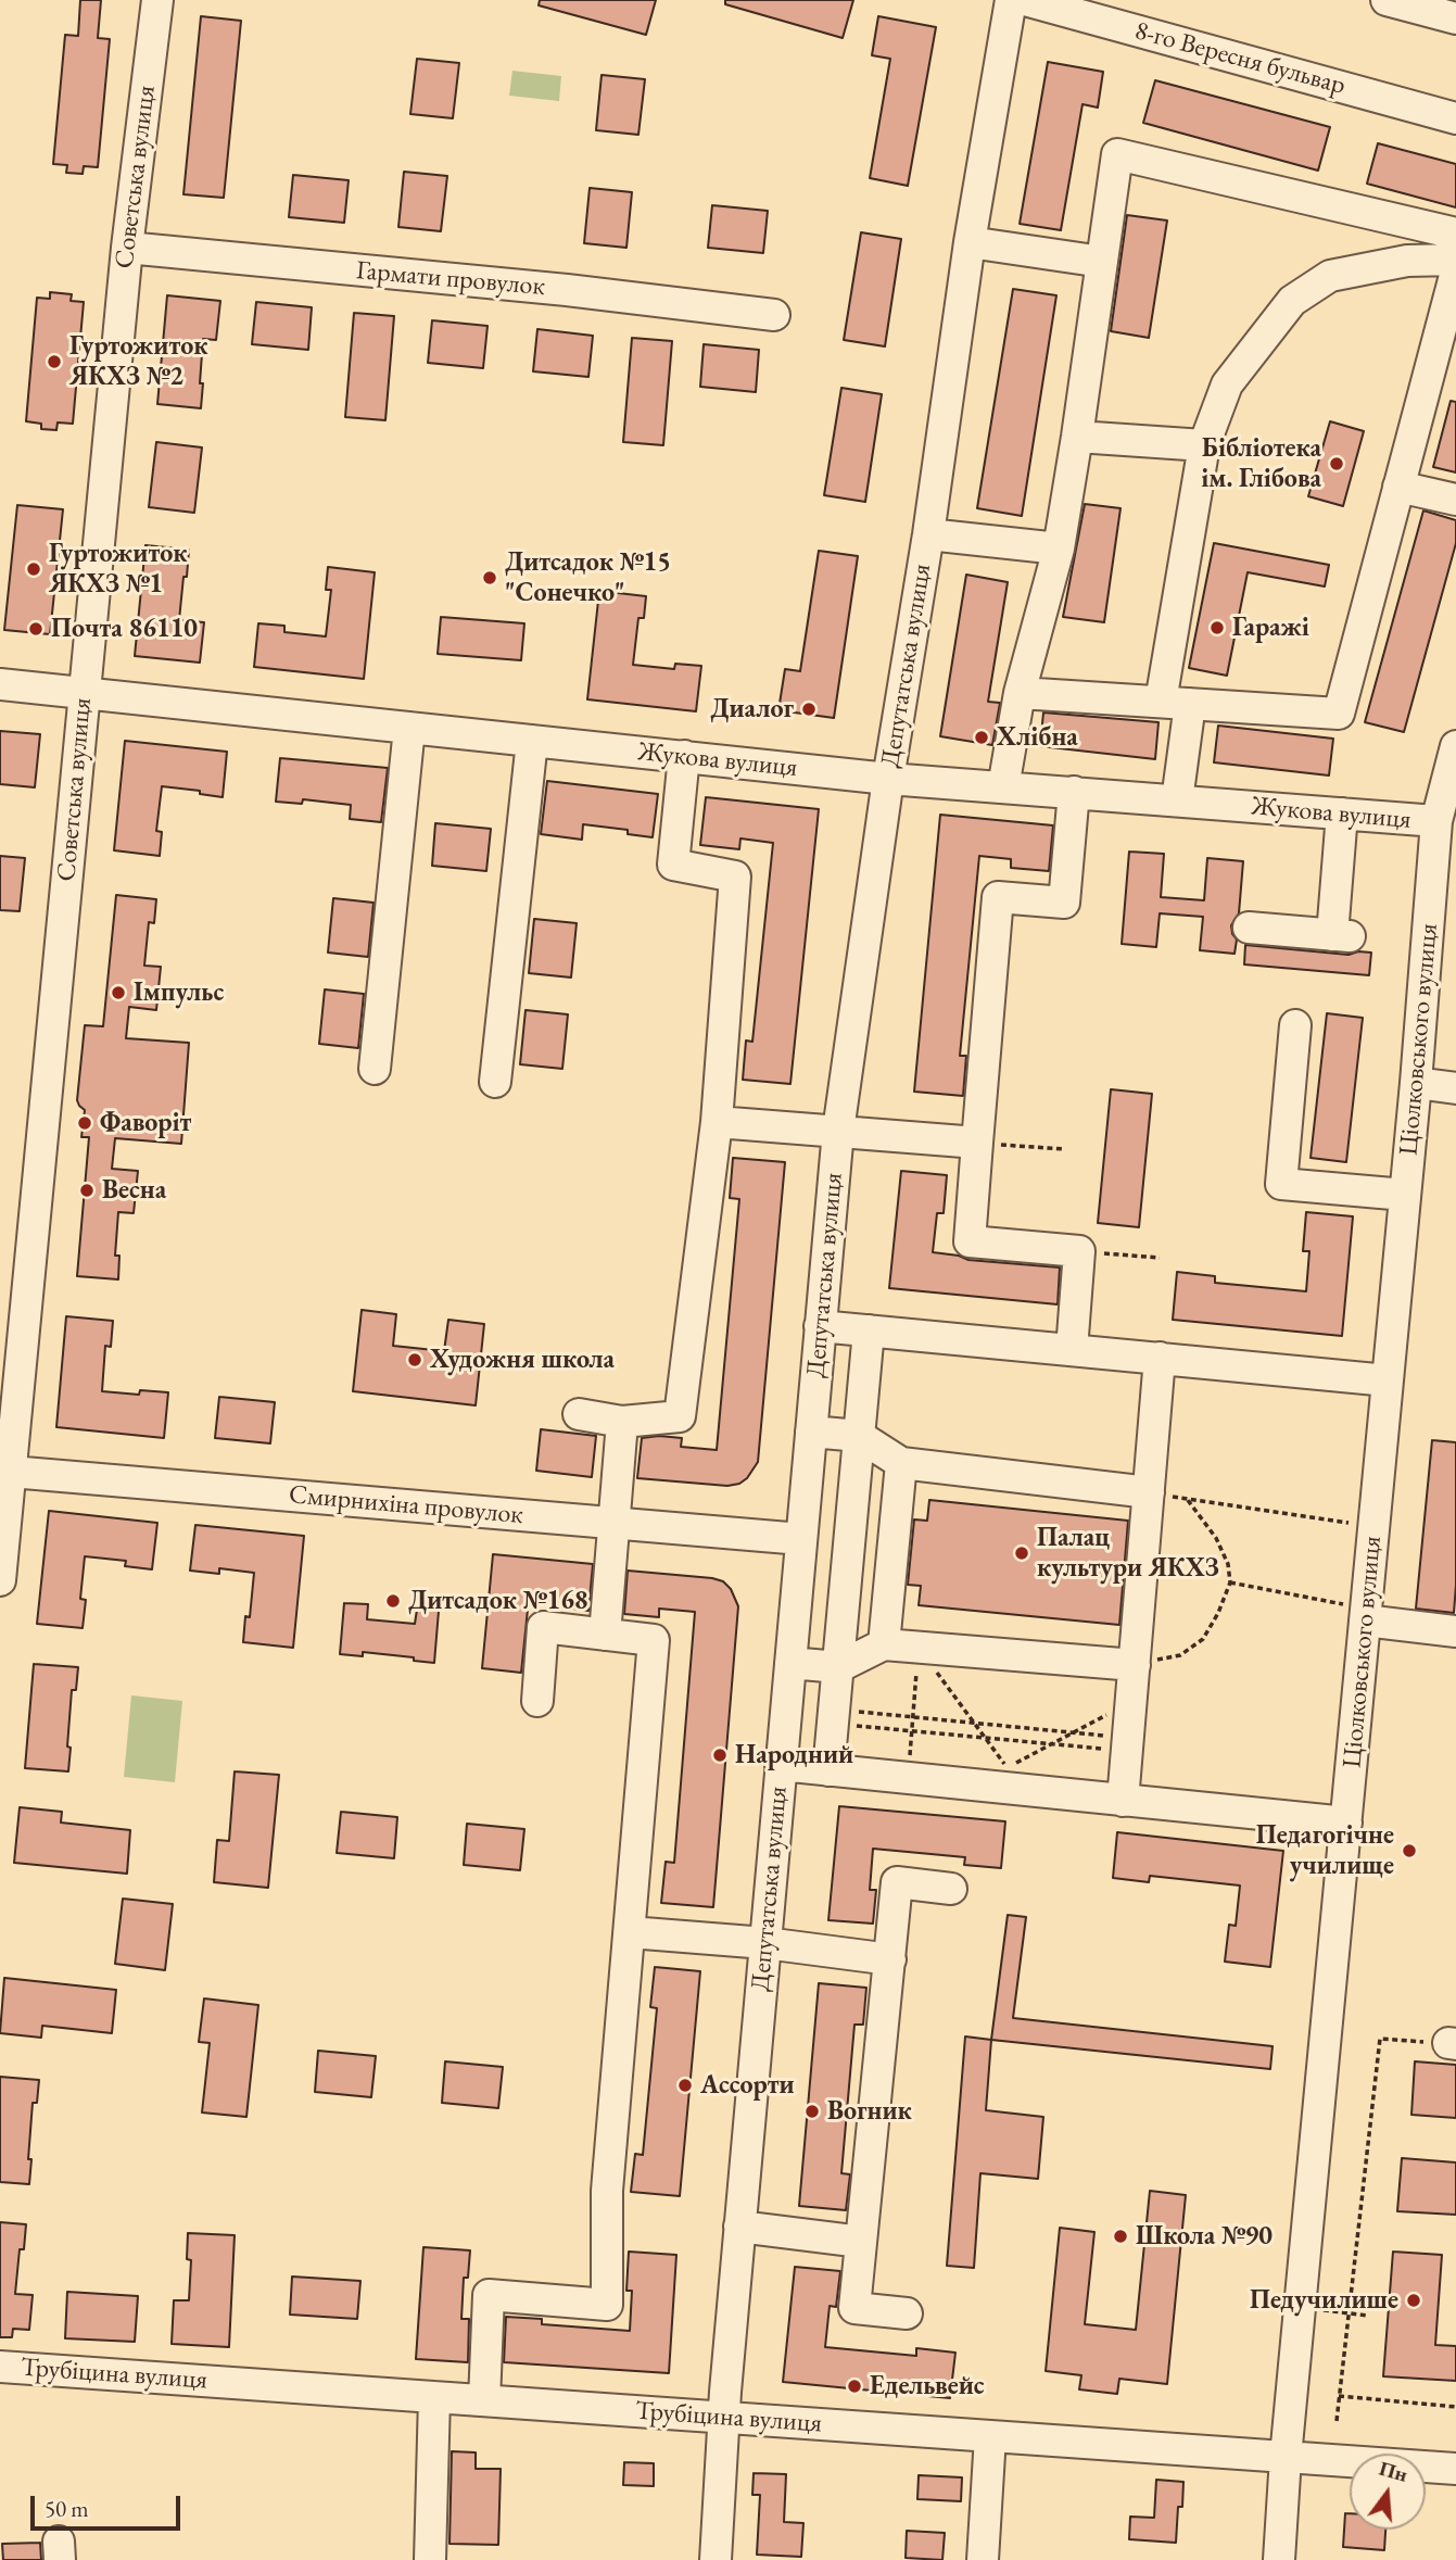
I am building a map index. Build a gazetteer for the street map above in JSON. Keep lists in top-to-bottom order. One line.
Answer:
{"streets":{"street":["8-го Вересня бульвар","Советська вулиця","Гармати провулок","Депутатська вулиця","Жукова вулиця","Ціолковського вулиця","Смирнихіна провулок","Трубіцина вулиця"]},"crossings":[["Советська вулиця","Гармати провулок"],["Советська вулиця","Жукова вулиця"],["Советська вулиця","Смирнихіна провулок"],["Депутатська вулиця","Жукова вулиця"],["Депутатська вулиця","Смирнихіна провулок"],["Депутатська вулиця","Трубіцина вулиця"],["Жукова вулиця","Ціолковського вулиця"],["Ціолковського вулиця","Трубіцина вулиця"]],"places":["Гуртожиток ЯКХЗ №2","Бібліотека ім. Глібова","Гуртожиток ЯКХЗ №1","Дитсадок №15 \"Сонечко\"","Гаражі","Почта 86110","Диалог","Хлібна","Імпульс","Фаворіт","Весна","Художня школа","Палац культури ЯКХЗ","Дитсадок №168","Народний","Педагогічне училище","Ассорти","Вогник","Школа №90","Педучилише","Едельвейс"],"scale_bar":"50 m","north":"top"}
